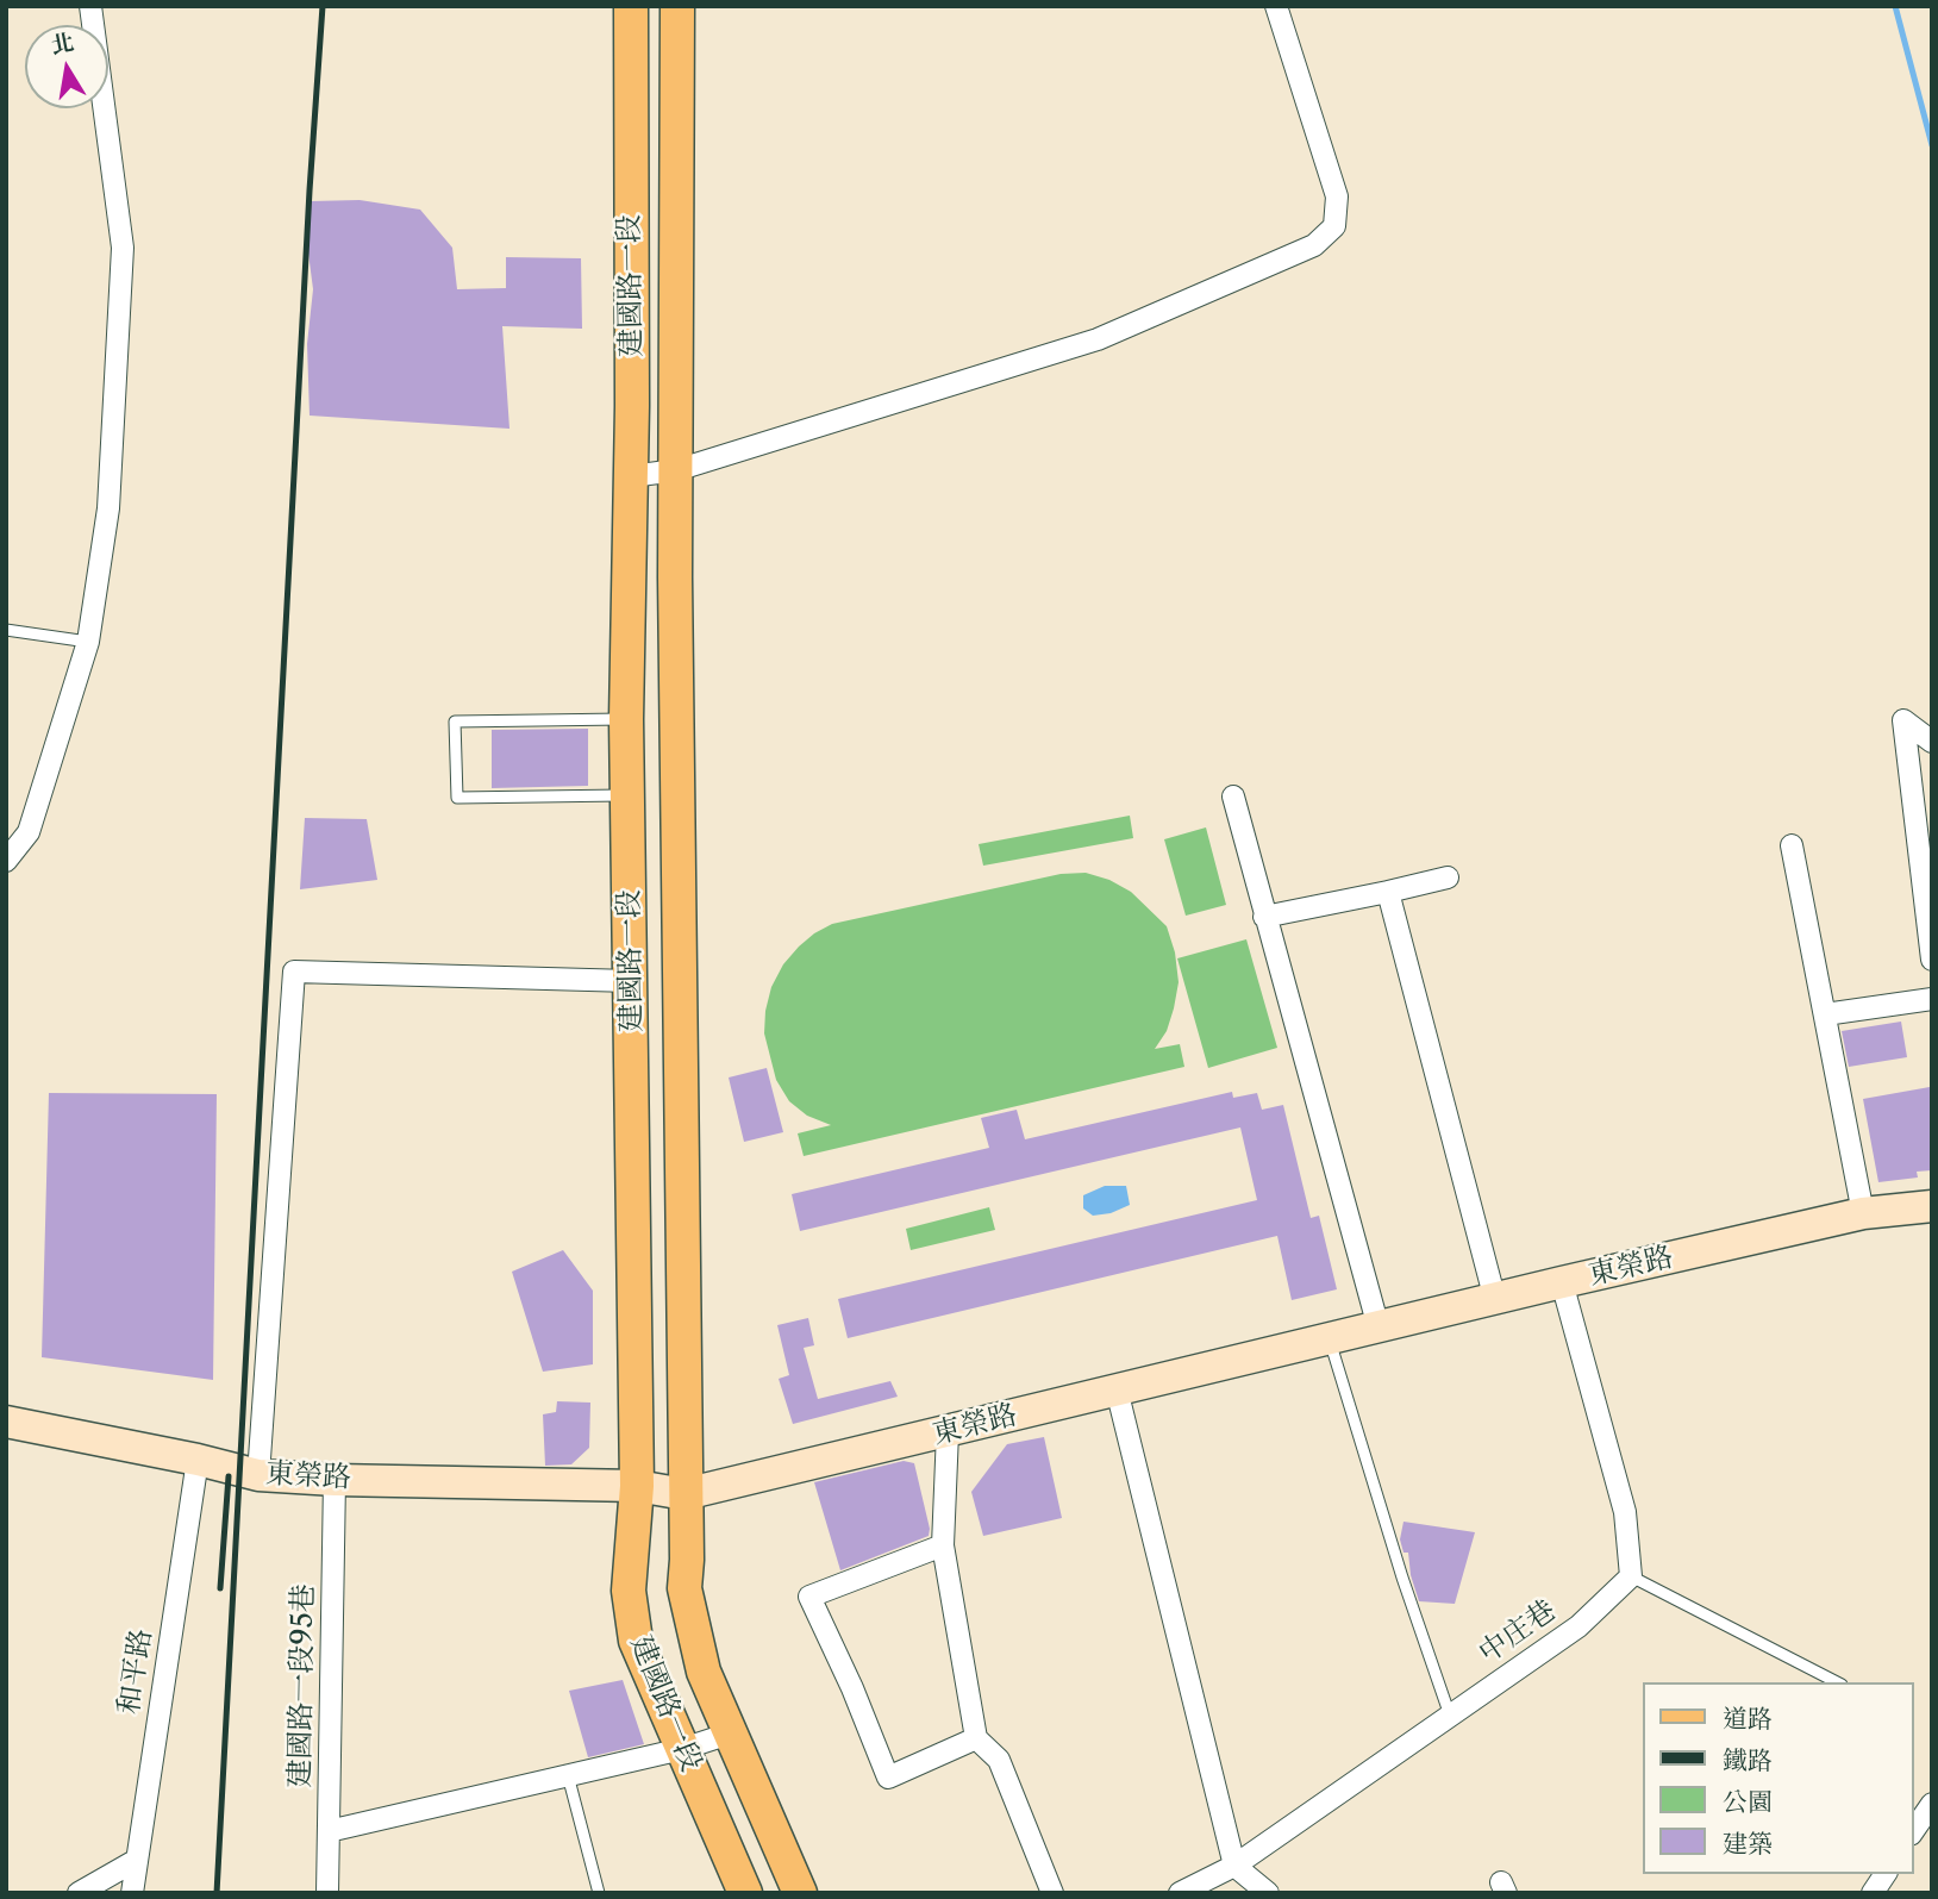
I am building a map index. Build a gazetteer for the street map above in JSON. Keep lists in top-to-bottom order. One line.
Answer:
{"streets":{"main road":["建國路一段"],"street":["東榮路","中庄巷","和平路","建國路一段95巷"]},"crossings":[["建國路一段","東榮路"],["東榮路","和平路"],["東榮路","建國路一段95巷"]],"legend":["道路","鐵路","公園","建築"],"north":"top"}
